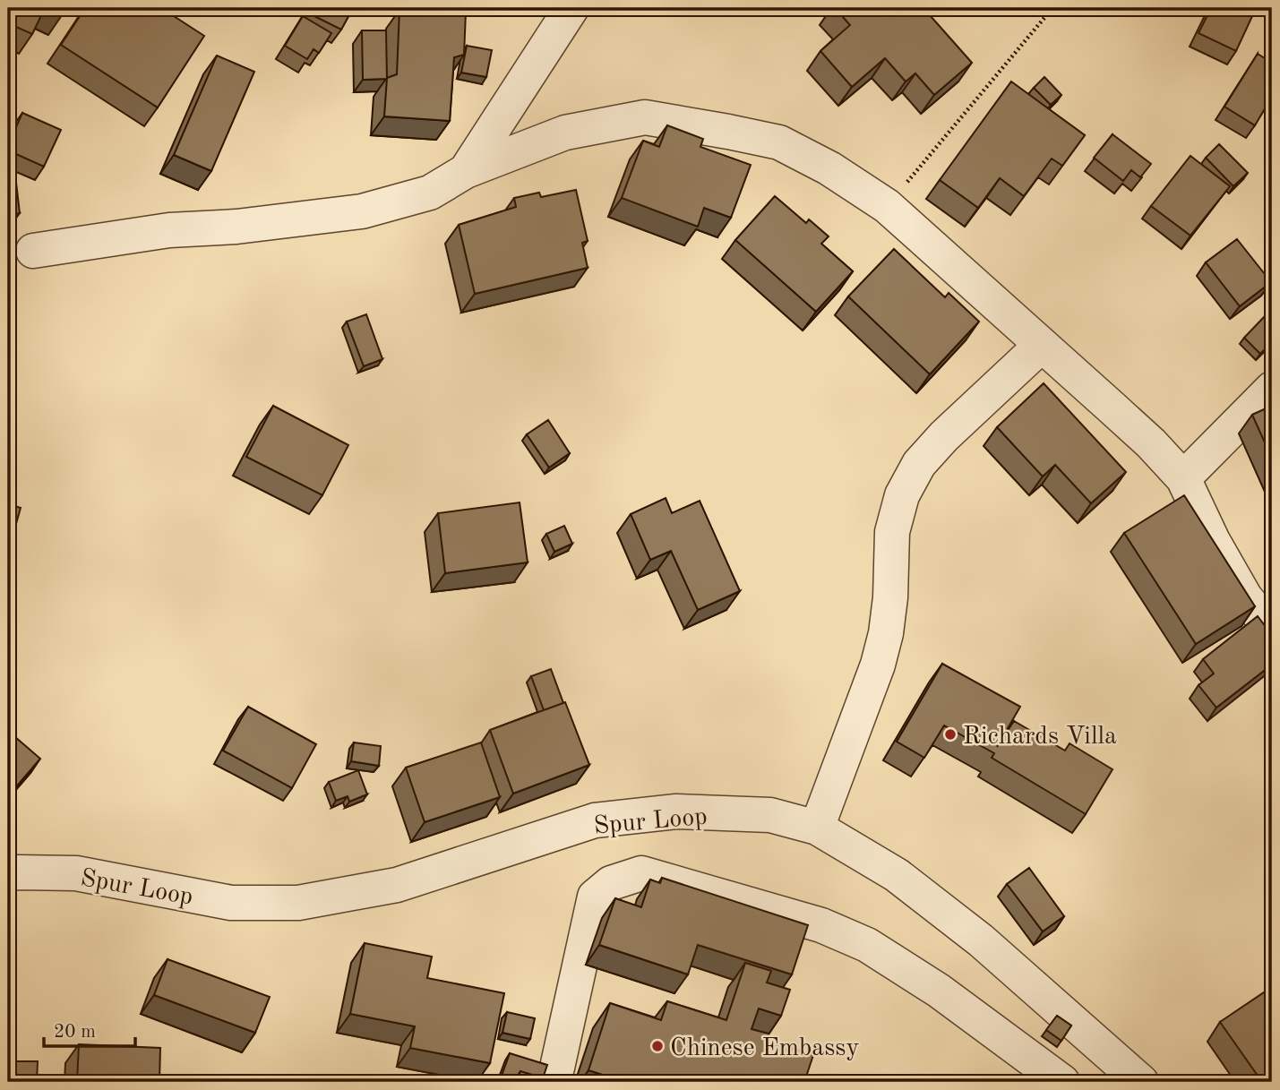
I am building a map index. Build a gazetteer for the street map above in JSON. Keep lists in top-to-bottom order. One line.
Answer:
{"streets":{"street":["Spur Loop"]},"places":["Richards Villa","Chinese Embassy"],"scale_bar":"20 m"}
